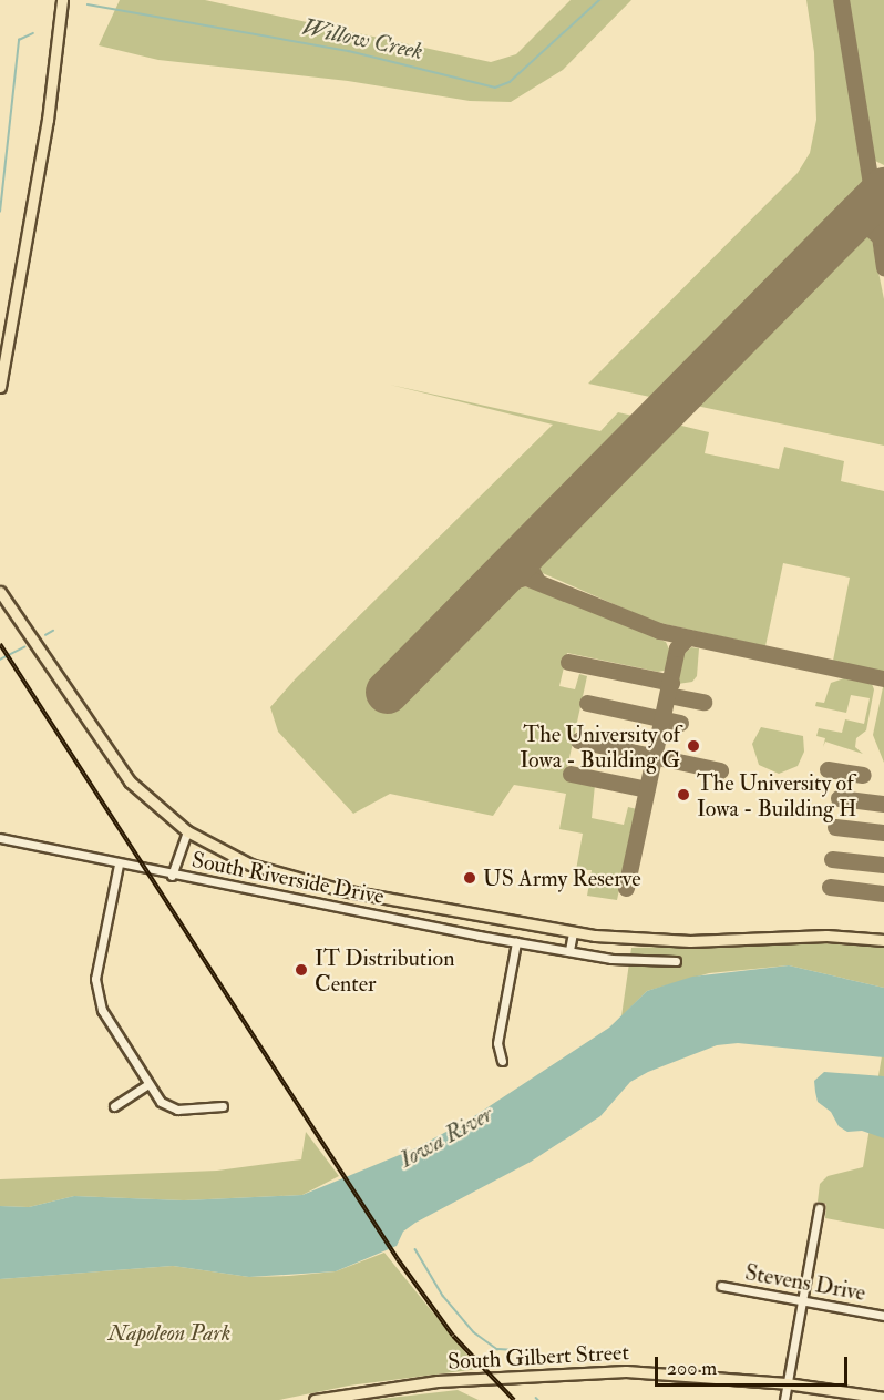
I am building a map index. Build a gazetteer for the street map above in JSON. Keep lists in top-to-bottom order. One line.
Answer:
{"streets":{"main road":["South Gilbert Street"],"street":["South Riverside Drive","Stevens Drive"]},"water":["Willow Creek","Iowa River"],"parks":["Napoleon Park"],"places":["The University of Iowa - Building G","The University of Iowa - Building H","US Army Reserve","IT Distribution Center"],"scale_bar":"200 m"}
